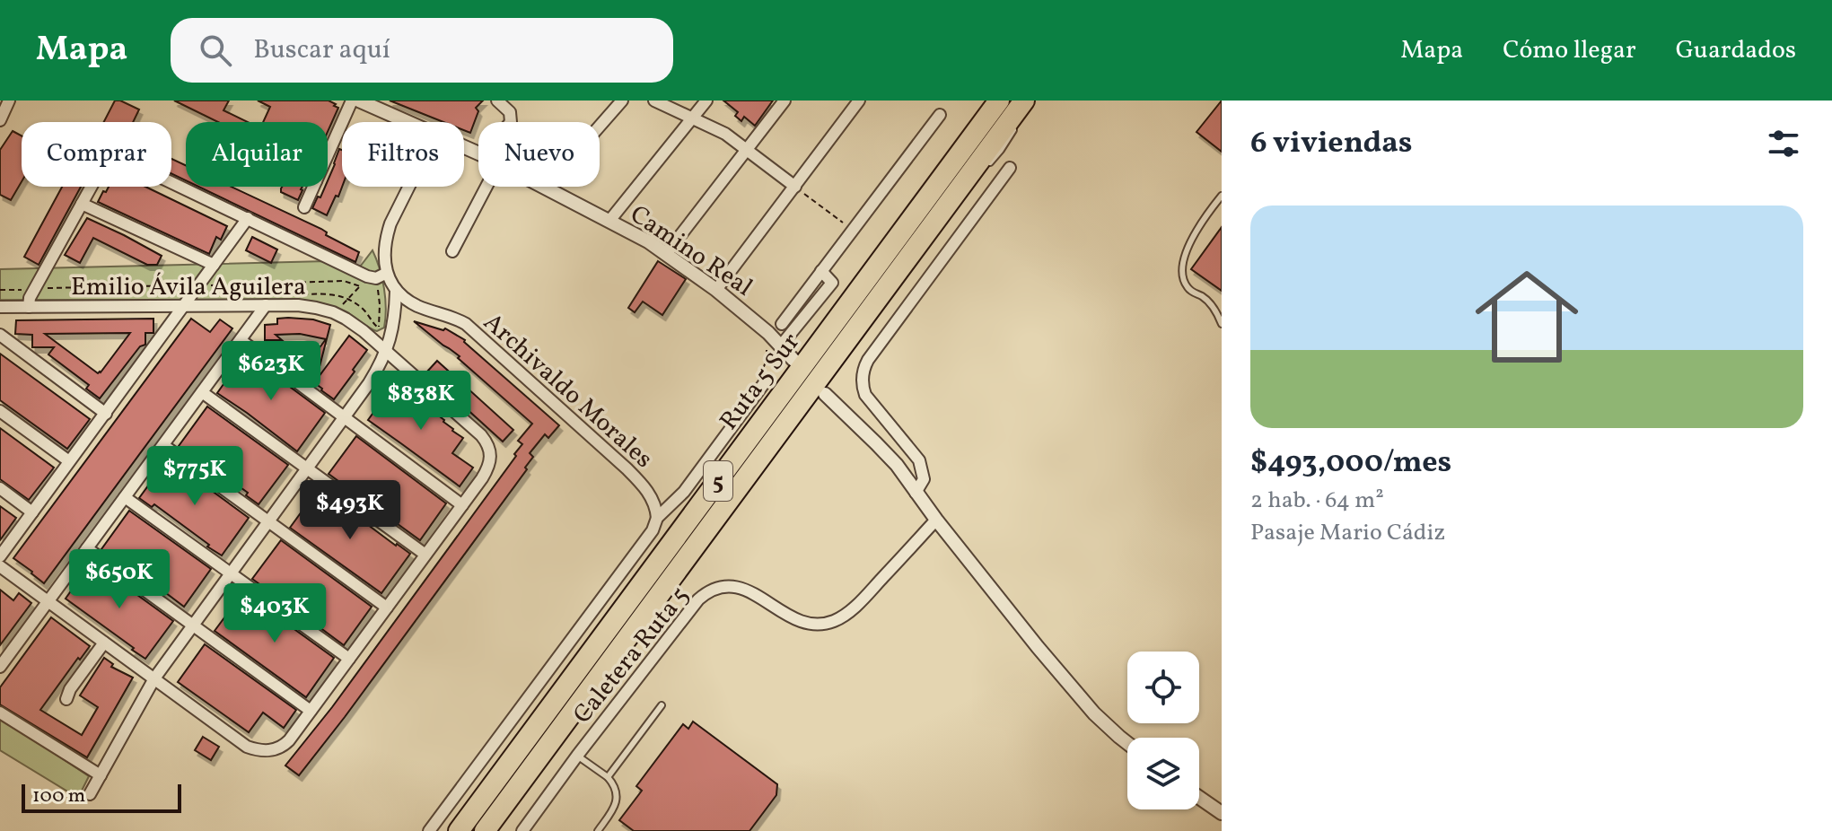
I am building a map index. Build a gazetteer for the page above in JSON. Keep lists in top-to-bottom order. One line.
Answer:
{"streets":{"highway":["Ruta 5 Sur","5"],"street":["Camino Real","Emilio Ávila Aguilera","Archivaldo Morales","Caletera Ruta 5"]},"crossings":[["Archivaldo Morales","Caletera Ruta 5"]],"scale_bar":"100 m","page":{"header":"Mapa","search":"Buscar aquí","nav":["Mapa","Cómo llegar","Guardados"],"heading":"6 viviendas","chip":["Comprar","Alquilar","Filtros","Nuevo"],"list":[{"name":"$493,000/mes","note":"2 hab. · 64 m² · Pasaje Mario Cádiz"}],"price":["$623K","$838K","$775K","$493K","$650K","$403K"],"scale":"100 m"}}
